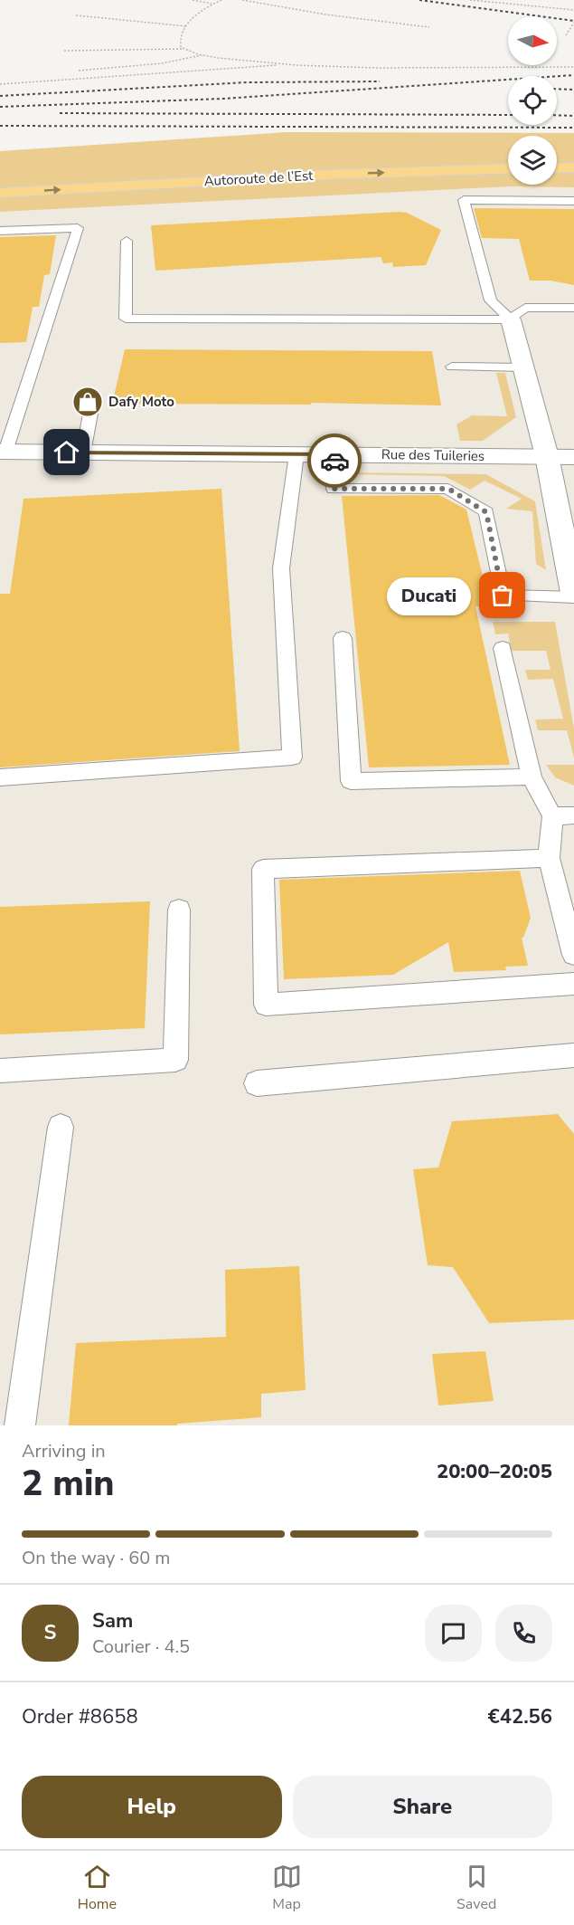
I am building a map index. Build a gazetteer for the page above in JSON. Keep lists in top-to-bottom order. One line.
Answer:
{"streets":{"highway":["Autoroute de l’Est"],"street":["Rue des Tuileries"]},"one_way":["Autoroute de l’Est"],"places":{"shop":["Dafy Moto"],"other":["Ducati"]},"north":"right","page":{"bubble":"Ducati","heading":["2 min","Arriving in","20:00–20:05"],"panel":["Sam","Courier · 4.5","Order #8658","€42.56"],"bar":"On the way · 60 m","round":"S","buttons":["Help","Share"],"tabs":["Home","Map","Saved"]}}
